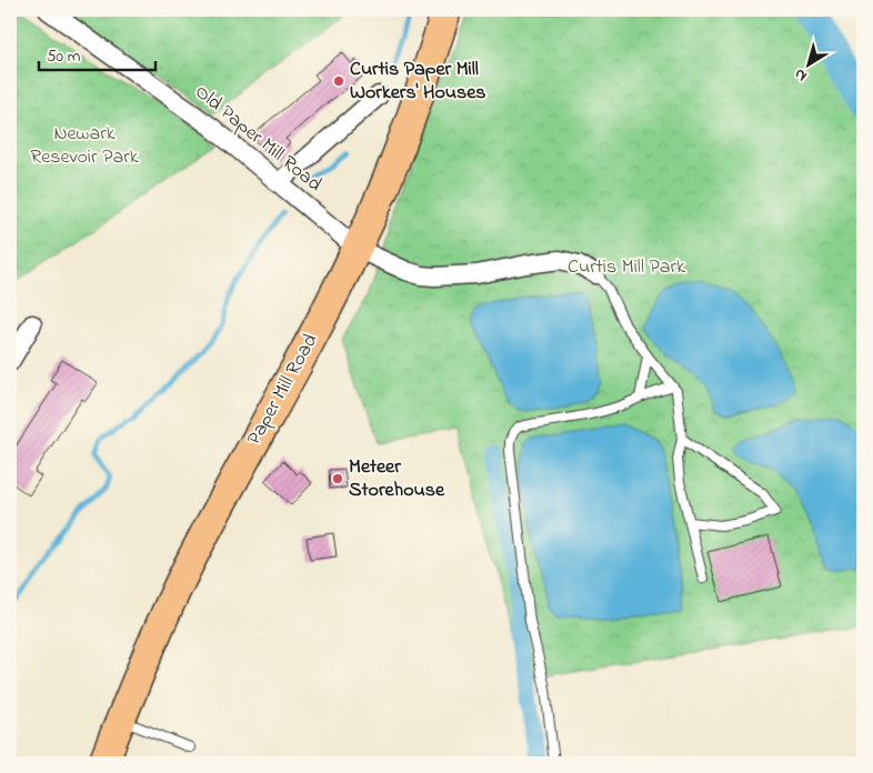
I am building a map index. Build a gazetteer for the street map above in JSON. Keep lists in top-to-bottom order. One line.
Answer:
{"streets":{"main road":["Paper Mill Road"],"street":["Old Paper Mill Road"]},"crossings":[["Old Paper Mill Road","Paper Mill Road"]],"parks":["Newark Resevoir Park","Curtis Mill Park"],"places":["Curtis Paper Mill Workers' Houses","Meteer Storehouse"],"scale_bar":"50 m","north":"bottom left"}
